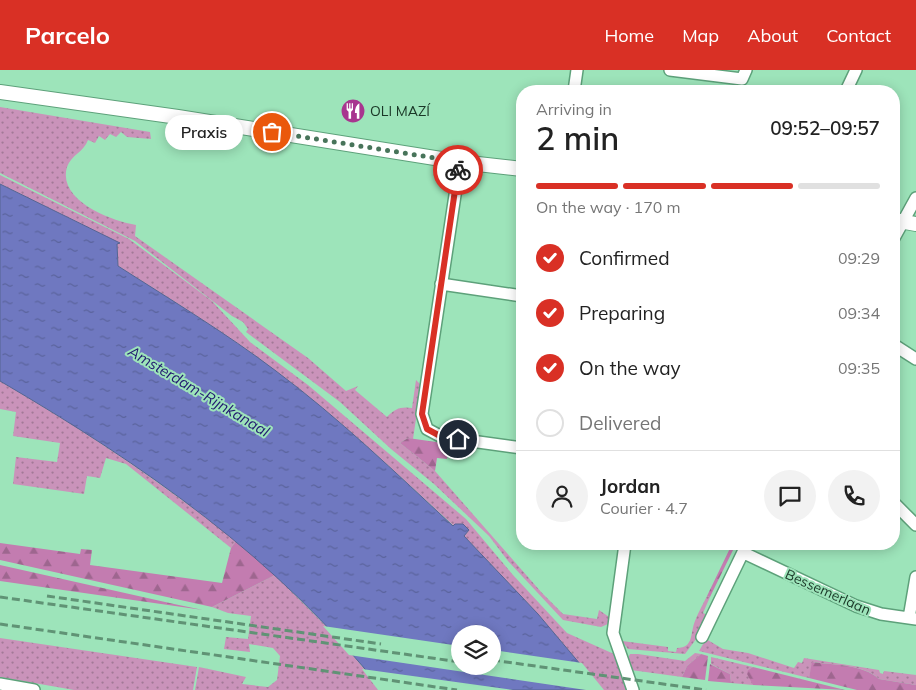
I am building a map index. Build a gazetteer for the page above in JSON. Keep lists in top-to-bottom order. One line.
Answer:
{"streets":{"street":["Bessemerlaan"]},"water":["Amsterdam-Rijnkanaal"],"places":{"restaurant":["OLI MAZÍ"],"other":["Praxis"]},"page":{"header":"Parcelo","nav":["Home","Map","About","Contact"],"heading":["2 min","Arriving in","09:52–09:57"],"panel":["Jordan","Courier · 4.7"],"bubble":"Praxis","bar":"On the way · 170 m","list":[["Confirmed","09:29"],["Preparing","09:34"],["On the way","09:35"],"Delivered"]}}
